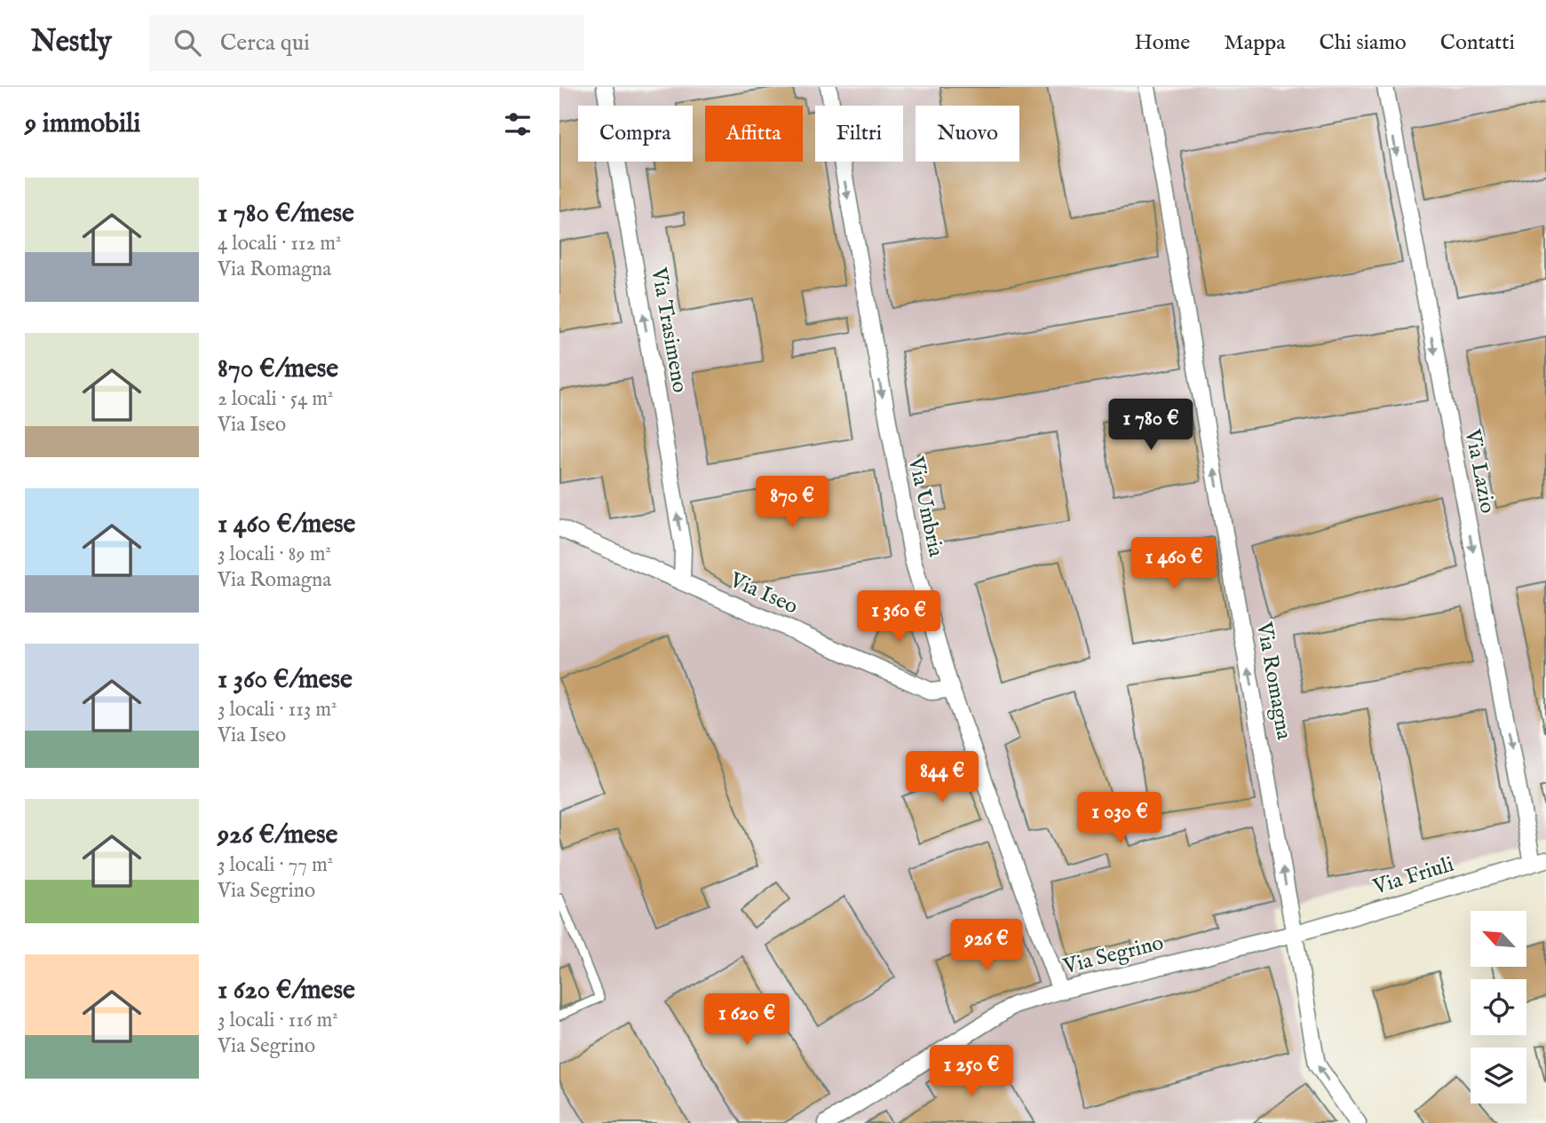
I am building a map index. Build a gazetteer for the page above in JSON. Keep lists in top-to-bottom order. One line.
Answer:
{"streets":{"street":["Via Trasimeno","Via Lazio","Via Umbria","Via Iseo","Via Romagna","Via Friuli","Via Segrino"]},"crossings":[["Via Trasimeno","Via Iseo"],["Via Lazio","Via Friuli"],["Via Umbria","Via Iseo"],["Via Umbria","Via Segrino"],["Via Romagna","Via Friuli"],["Via Romagna","Via Segrino"],["Via Friuli","Via Segrino"]],"one_way":["Via Trasimeno","Via Lazio","Via Umbria","Via Romagna"],"north":"top left","page":{"header":"Nestly","search":"Cerca qui","nav":["Home","Mappa","Chi siamo","Contatti"],"heading":"9 immobili","chip":["Compra","Affitta","Filtri","Nuovo"],"list":[{"name":"1 780 €/mese","note":"4 locali · 112 m² · Via Romagna"},{"name":"870 €/mese","note":"2 locali · 54 m² · Via Iseo"},{"name":"1 460 €/mese","note":"3 locali · 89 m² · Via Romagna"},{"name":"1 360 €/mese","note":"3 locali · 113 m² · Via Iseo"},{"name":"926 €/mese","note":"3 locali · 77 m² · Via Segrino"},{"name":"1 620 €/mese","note":"3 locali · 116 m² · Via Segrino"}],"price":["1 780 €","870 €","1 460 €","1 360 €","844 €","1 030 €","926 €","1 620 €","1 250 €"]}}
